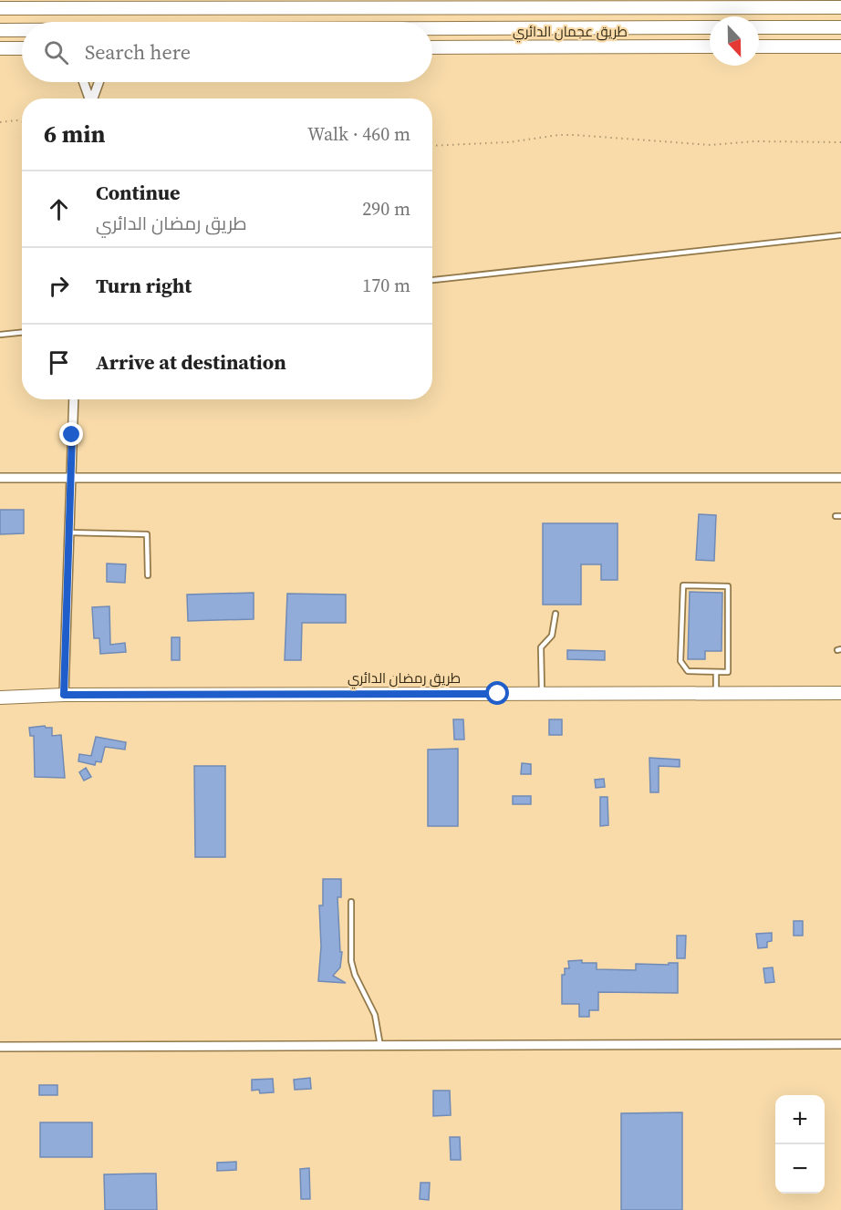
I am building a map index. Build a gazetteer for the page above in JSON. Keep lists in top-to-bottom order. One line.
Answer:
{"streets":{"main road":["طريق عجمان الدائري","طريق رمضان الدائري"]},"north":"bottom","page":{"search":"Search here","heading":["6 min","Walk · 460 m"],"list":[["Continue","طريق رمضان الدائري","290 m"],["Turn right","170 m"],"Arrive at destination"],"map_buttons":["+","−"]}}
